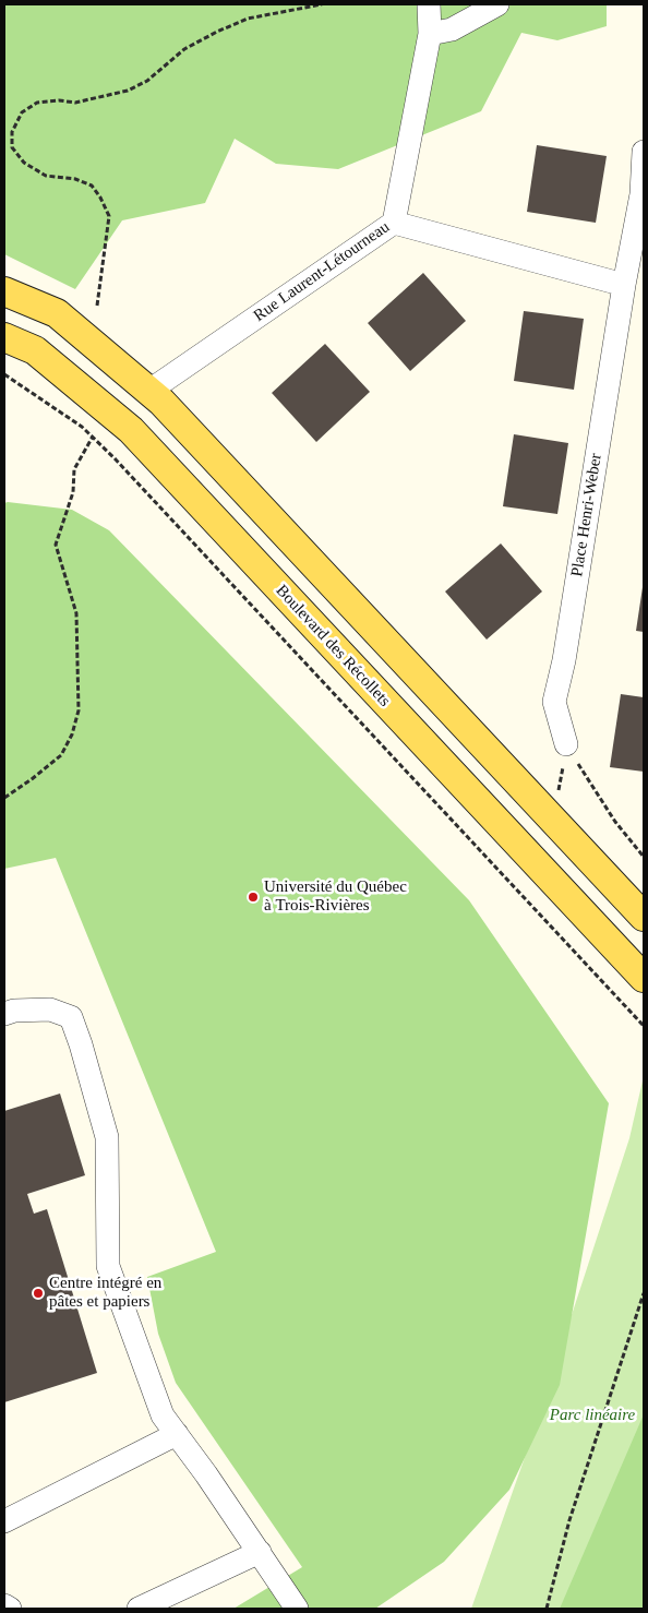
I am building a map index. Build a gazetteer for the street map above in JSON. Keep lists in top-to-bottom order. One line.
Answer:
{"streets":{"main road":["Boulevard des Récollets"],"street":["Rue Laurent-Létourneau","Place Henri-Weber"]},"parks":["Parc linéaire"],"places":["Université du Québec à Trois-Rivières","Centre intégré en pâtes et papiers"]}
